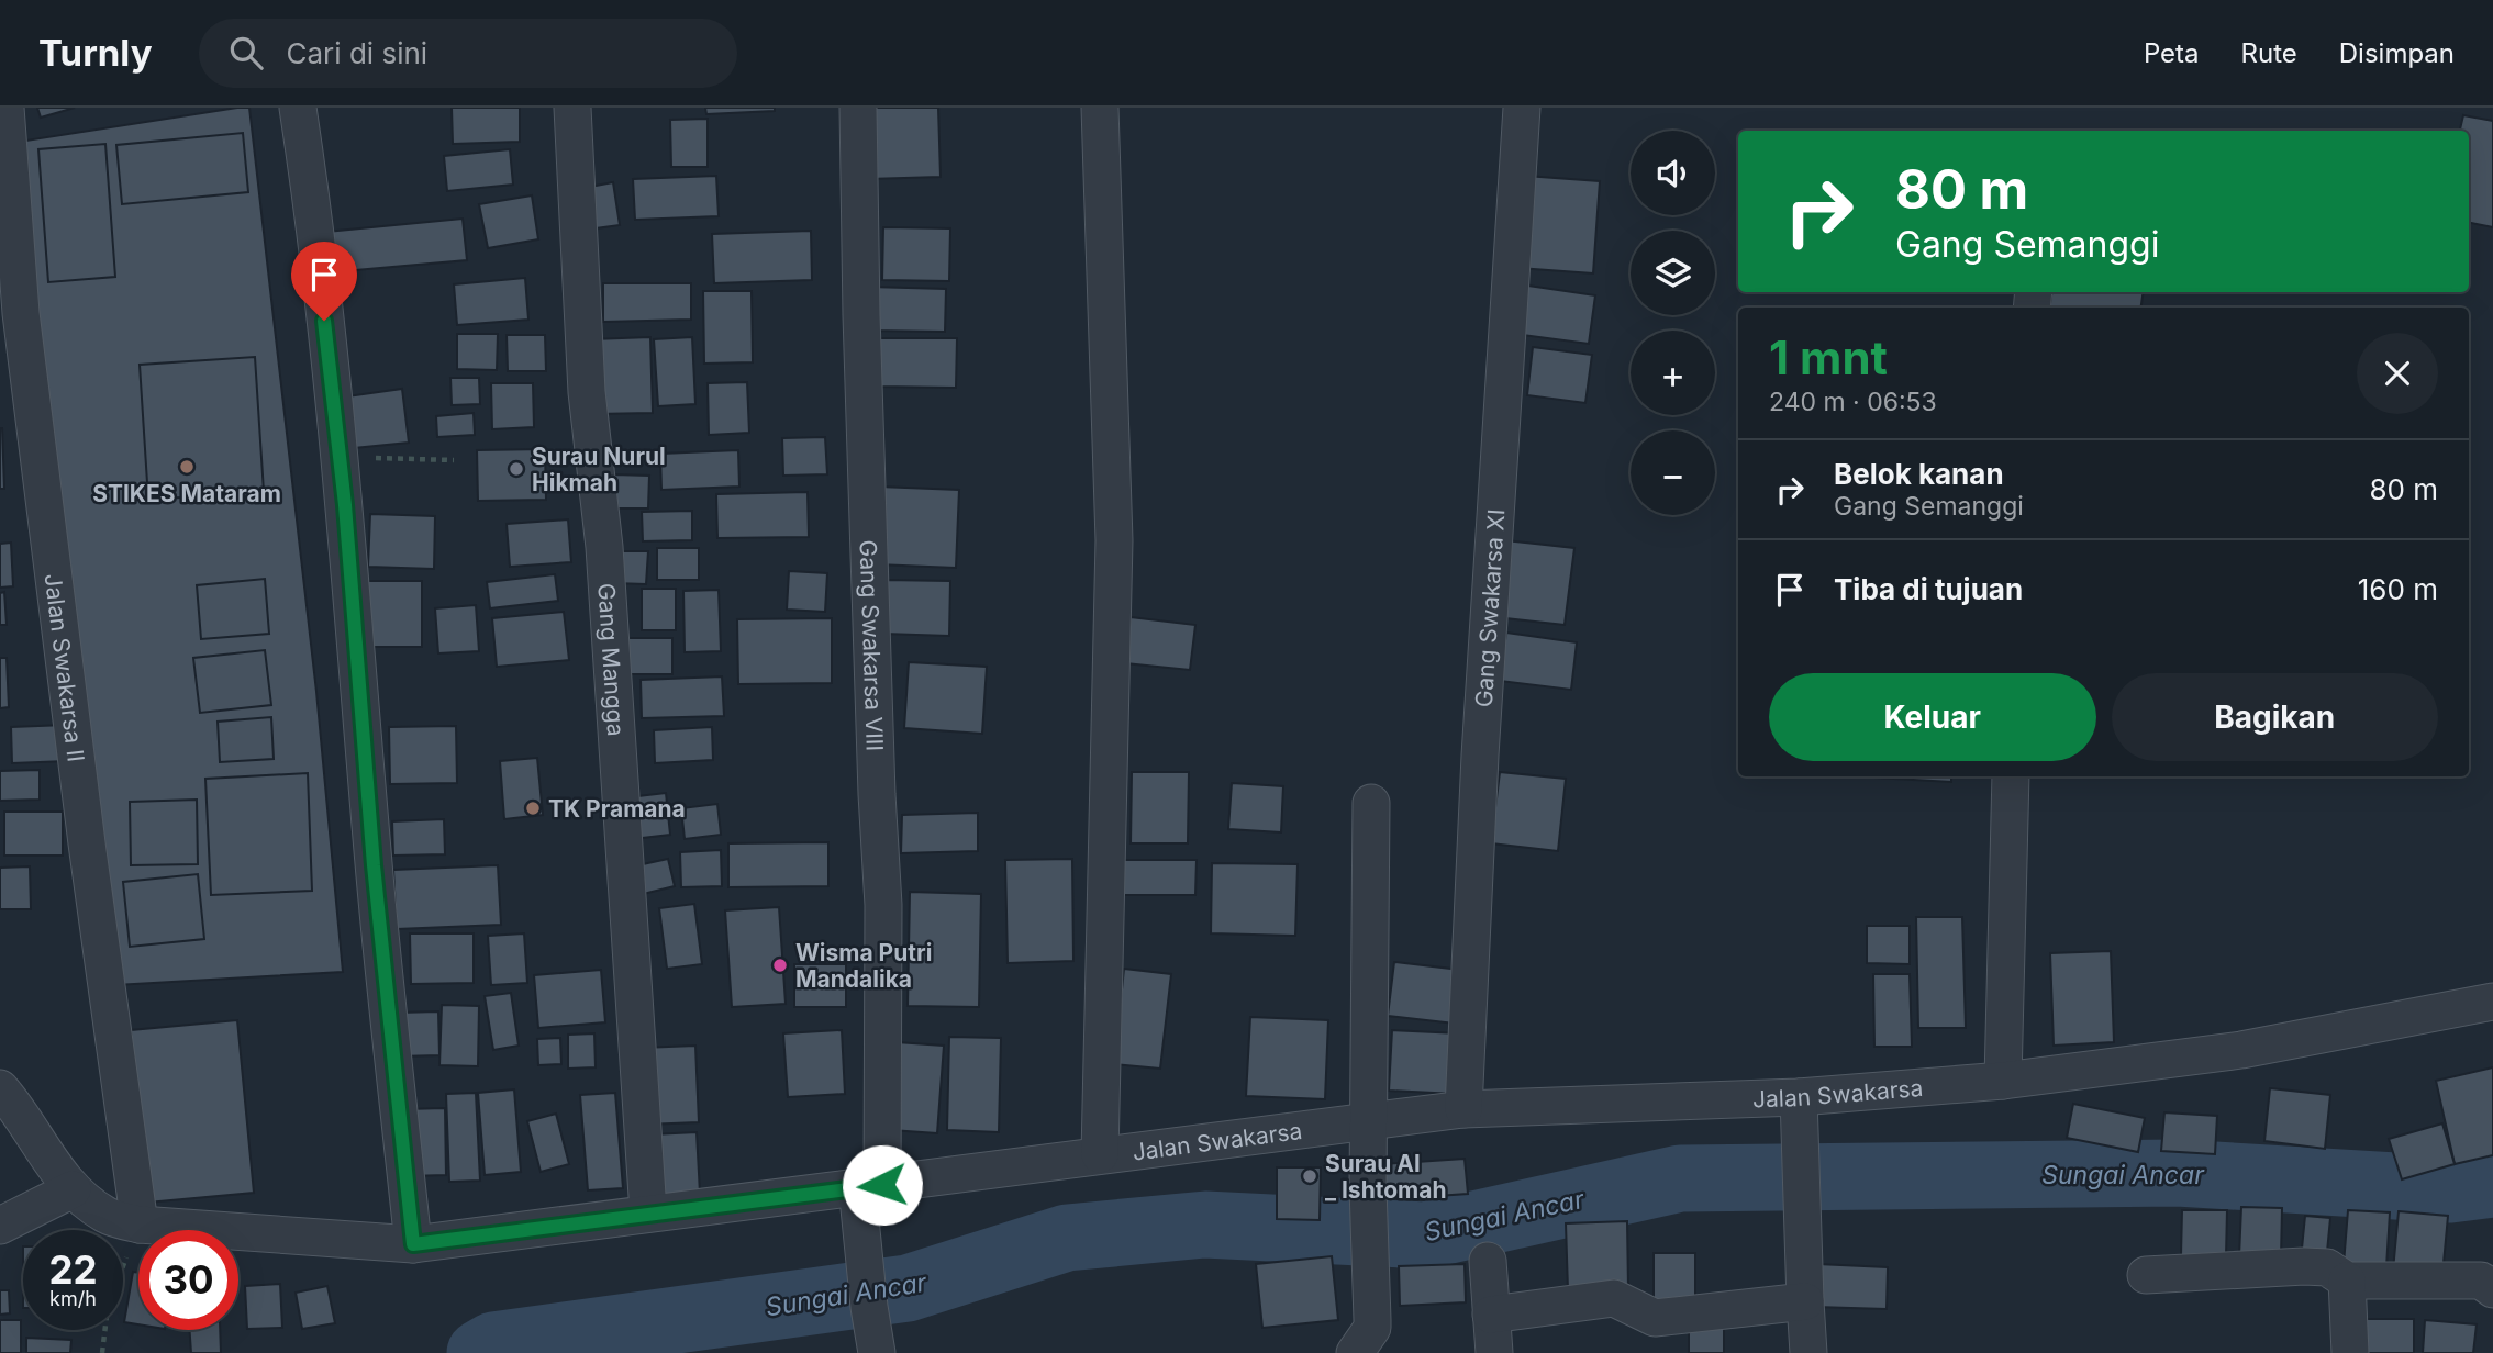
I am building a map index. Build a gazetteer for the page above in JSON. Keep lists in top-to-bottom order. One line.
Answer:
{"streets":{"street":["Gang Swakarsa XI","Gang Swakarsa VIII","Gang Mangga","Jalan Swakarsa II","Jalan Swakarsa"]},"crossings":[["Gang Swakarsa XI","Jalan Swakarsa"],["Gang Swakarsa VIII","Jalan Swakarsa"],["Gang Mangga","Jalan Swakarsa"],["Jalan Swakarsa II","Jalan Swakarsa"]],"water":["Sungai Ancar"],"places":["STIKES Mataram","Surau Nurul Hikmah","TK Pramana","Wisma Putri Mandalika","Surau Al _ Ishtomah"],"page":{"header":"Turnly","search":"Cari di sini","nav":["Peta","Rute","Disimpan"],"map_buttons":["+","−"],"turn":["80 m","Gang Semanggi"],"heading":["1 mnt","240 m · 06:53"],"list":[{"name":"Belok kanan","note":"Gang Semanggi","value":"80 m"},{"name":"Tiba di tujuan","value":"160 m"}],"buttons":["Keluar","Bagikan"],"speed":"22 km/h","limit":"30"}}
